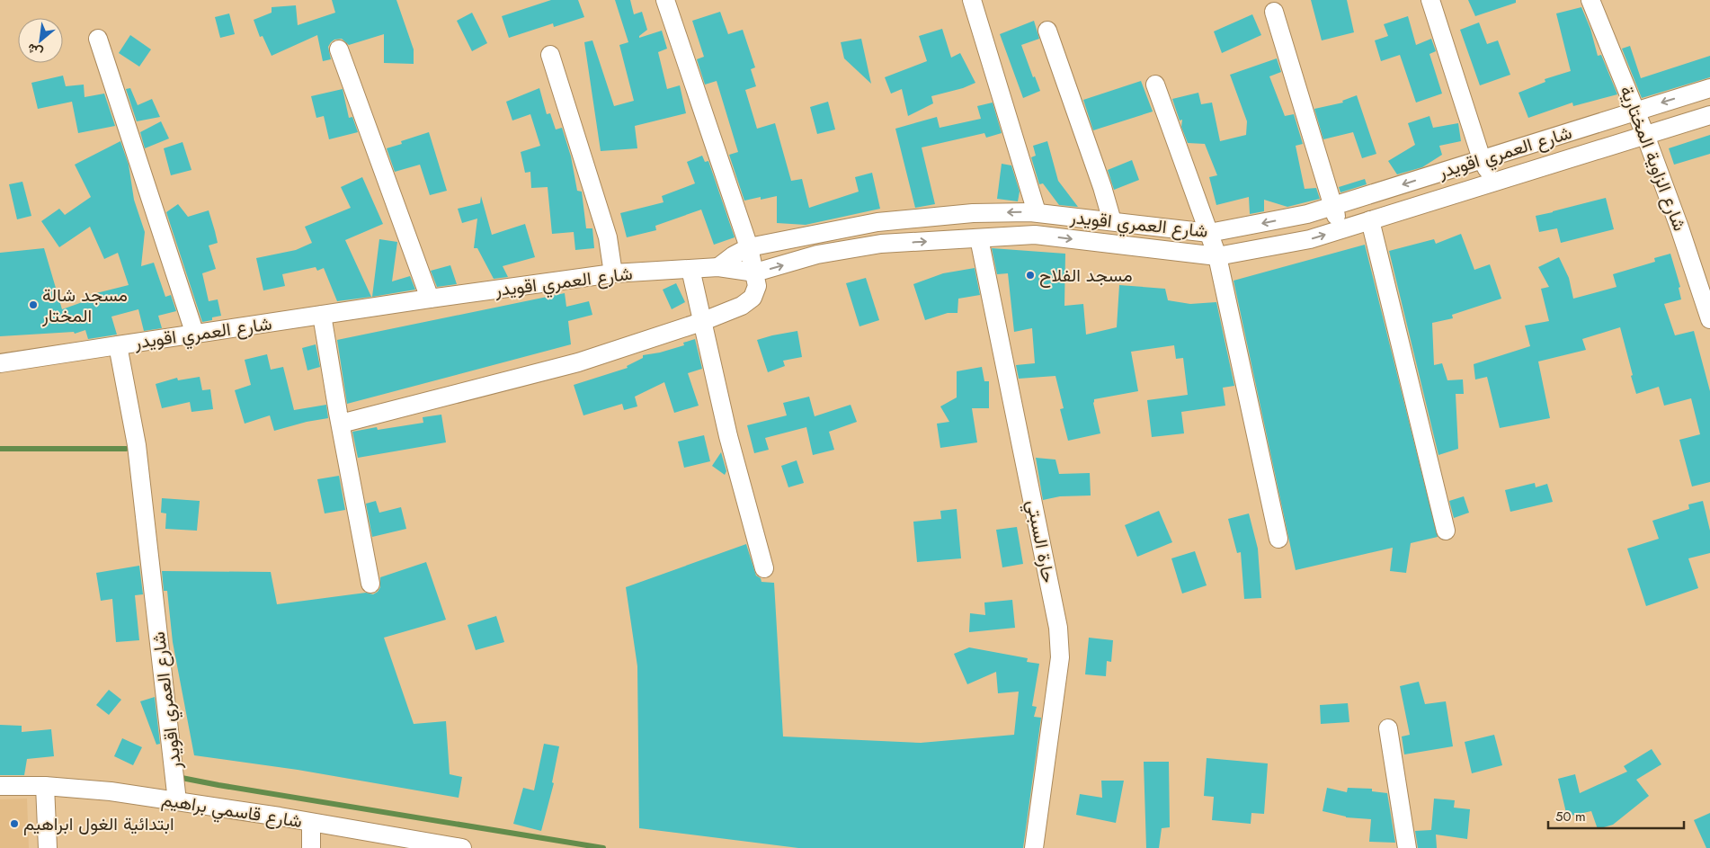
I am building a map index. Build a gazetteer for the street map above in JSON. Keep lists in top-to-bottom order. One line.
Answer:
{"streets":{"street":["شارع العمري اقويدر","شارع الزاوية المختارية","حارة السبتي","شارع قاسمي براهيم"]},"crossings":[["شارع العمري اقويدر","شارع الزاوية المختارية"],["شارع العمري اقويدر","حارة السبتي"],["شارع العمري اقويدر","شارع قاسمي براهيم"]],"places":["مسجد الفلاح","مسجد شالة المختار","ابتدائية الغول ابراهيم"],"scale_bar":"50 m","north":"bottom left"}
